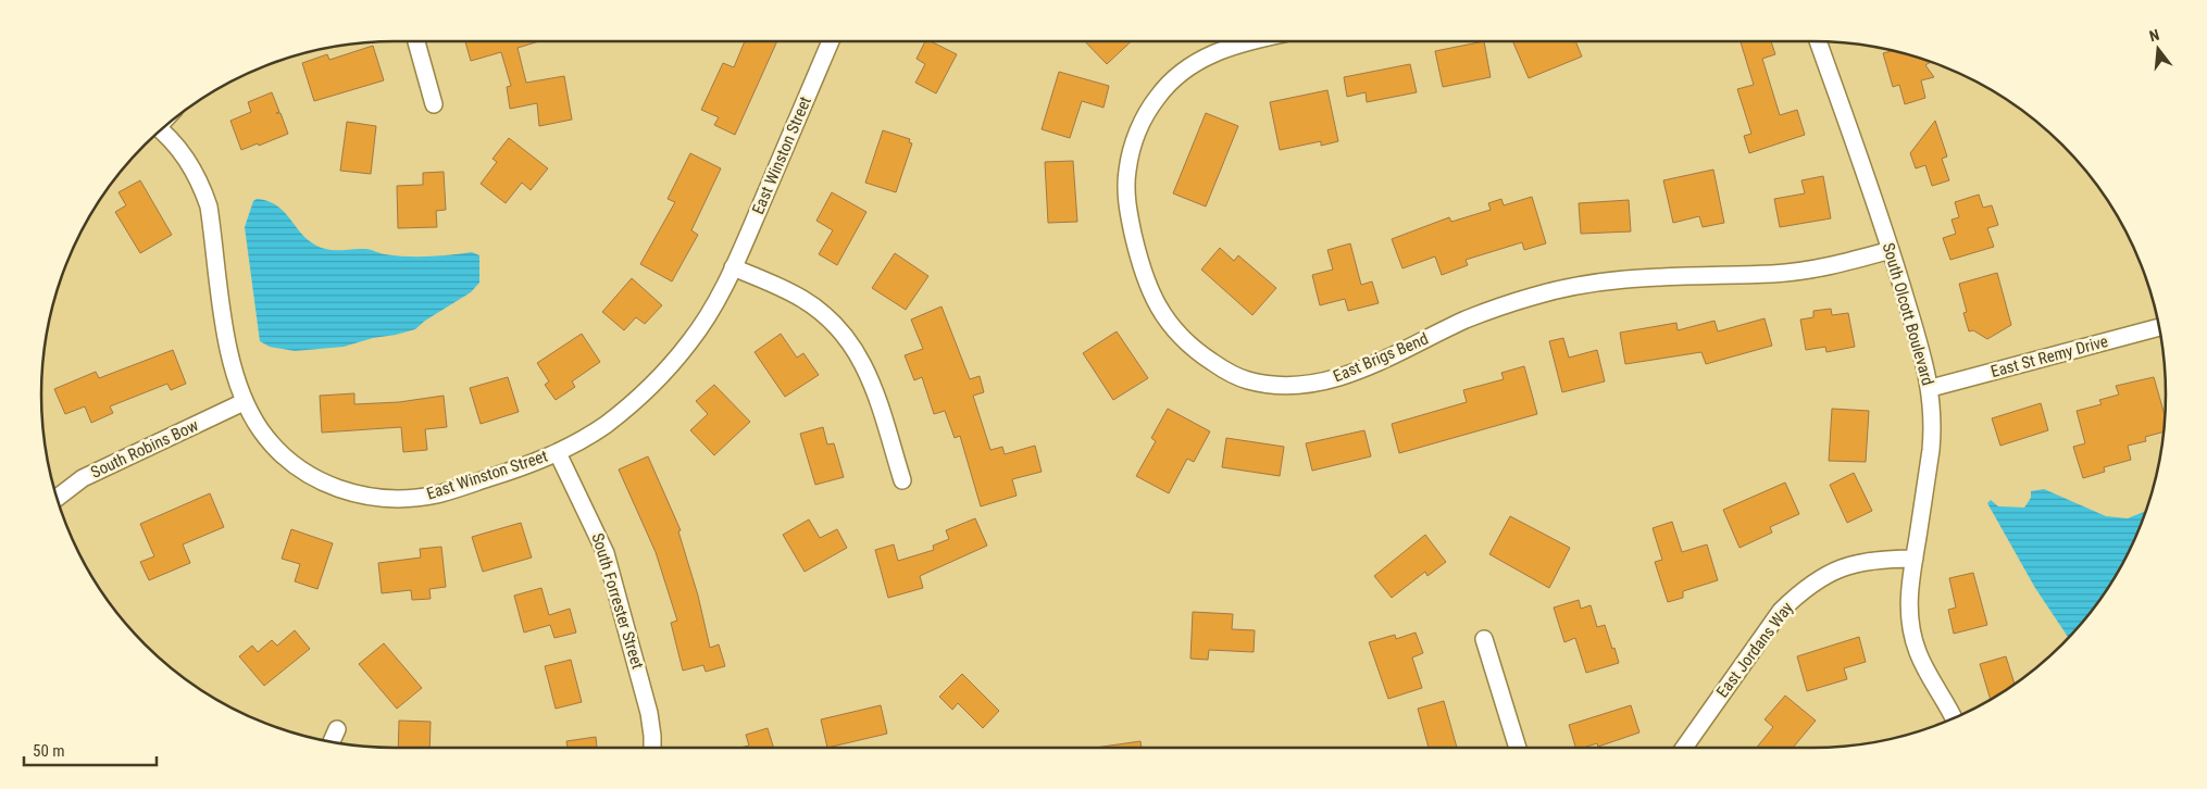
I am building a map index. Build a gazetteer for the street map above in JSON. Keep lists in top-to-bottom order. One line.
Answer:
{"streets":{"street":["East Winston Street","South Olcott Boulevard","East St Remy Drive","East Brigs Bend","South Robins Bow","South Forrester Street","East Jordans Way"]},"crossings":[["East Winston Street","South Robins Bow"],["East Winston Street","South Forrester Street"],["South Olcott Boulevard","East St Remy Drive"],["South Olcott Boulevard","East Brigs Bend"],["South Olcott Boulevard","East Jordans Way"]],"scale_bar":"50 m","north":"top"}
